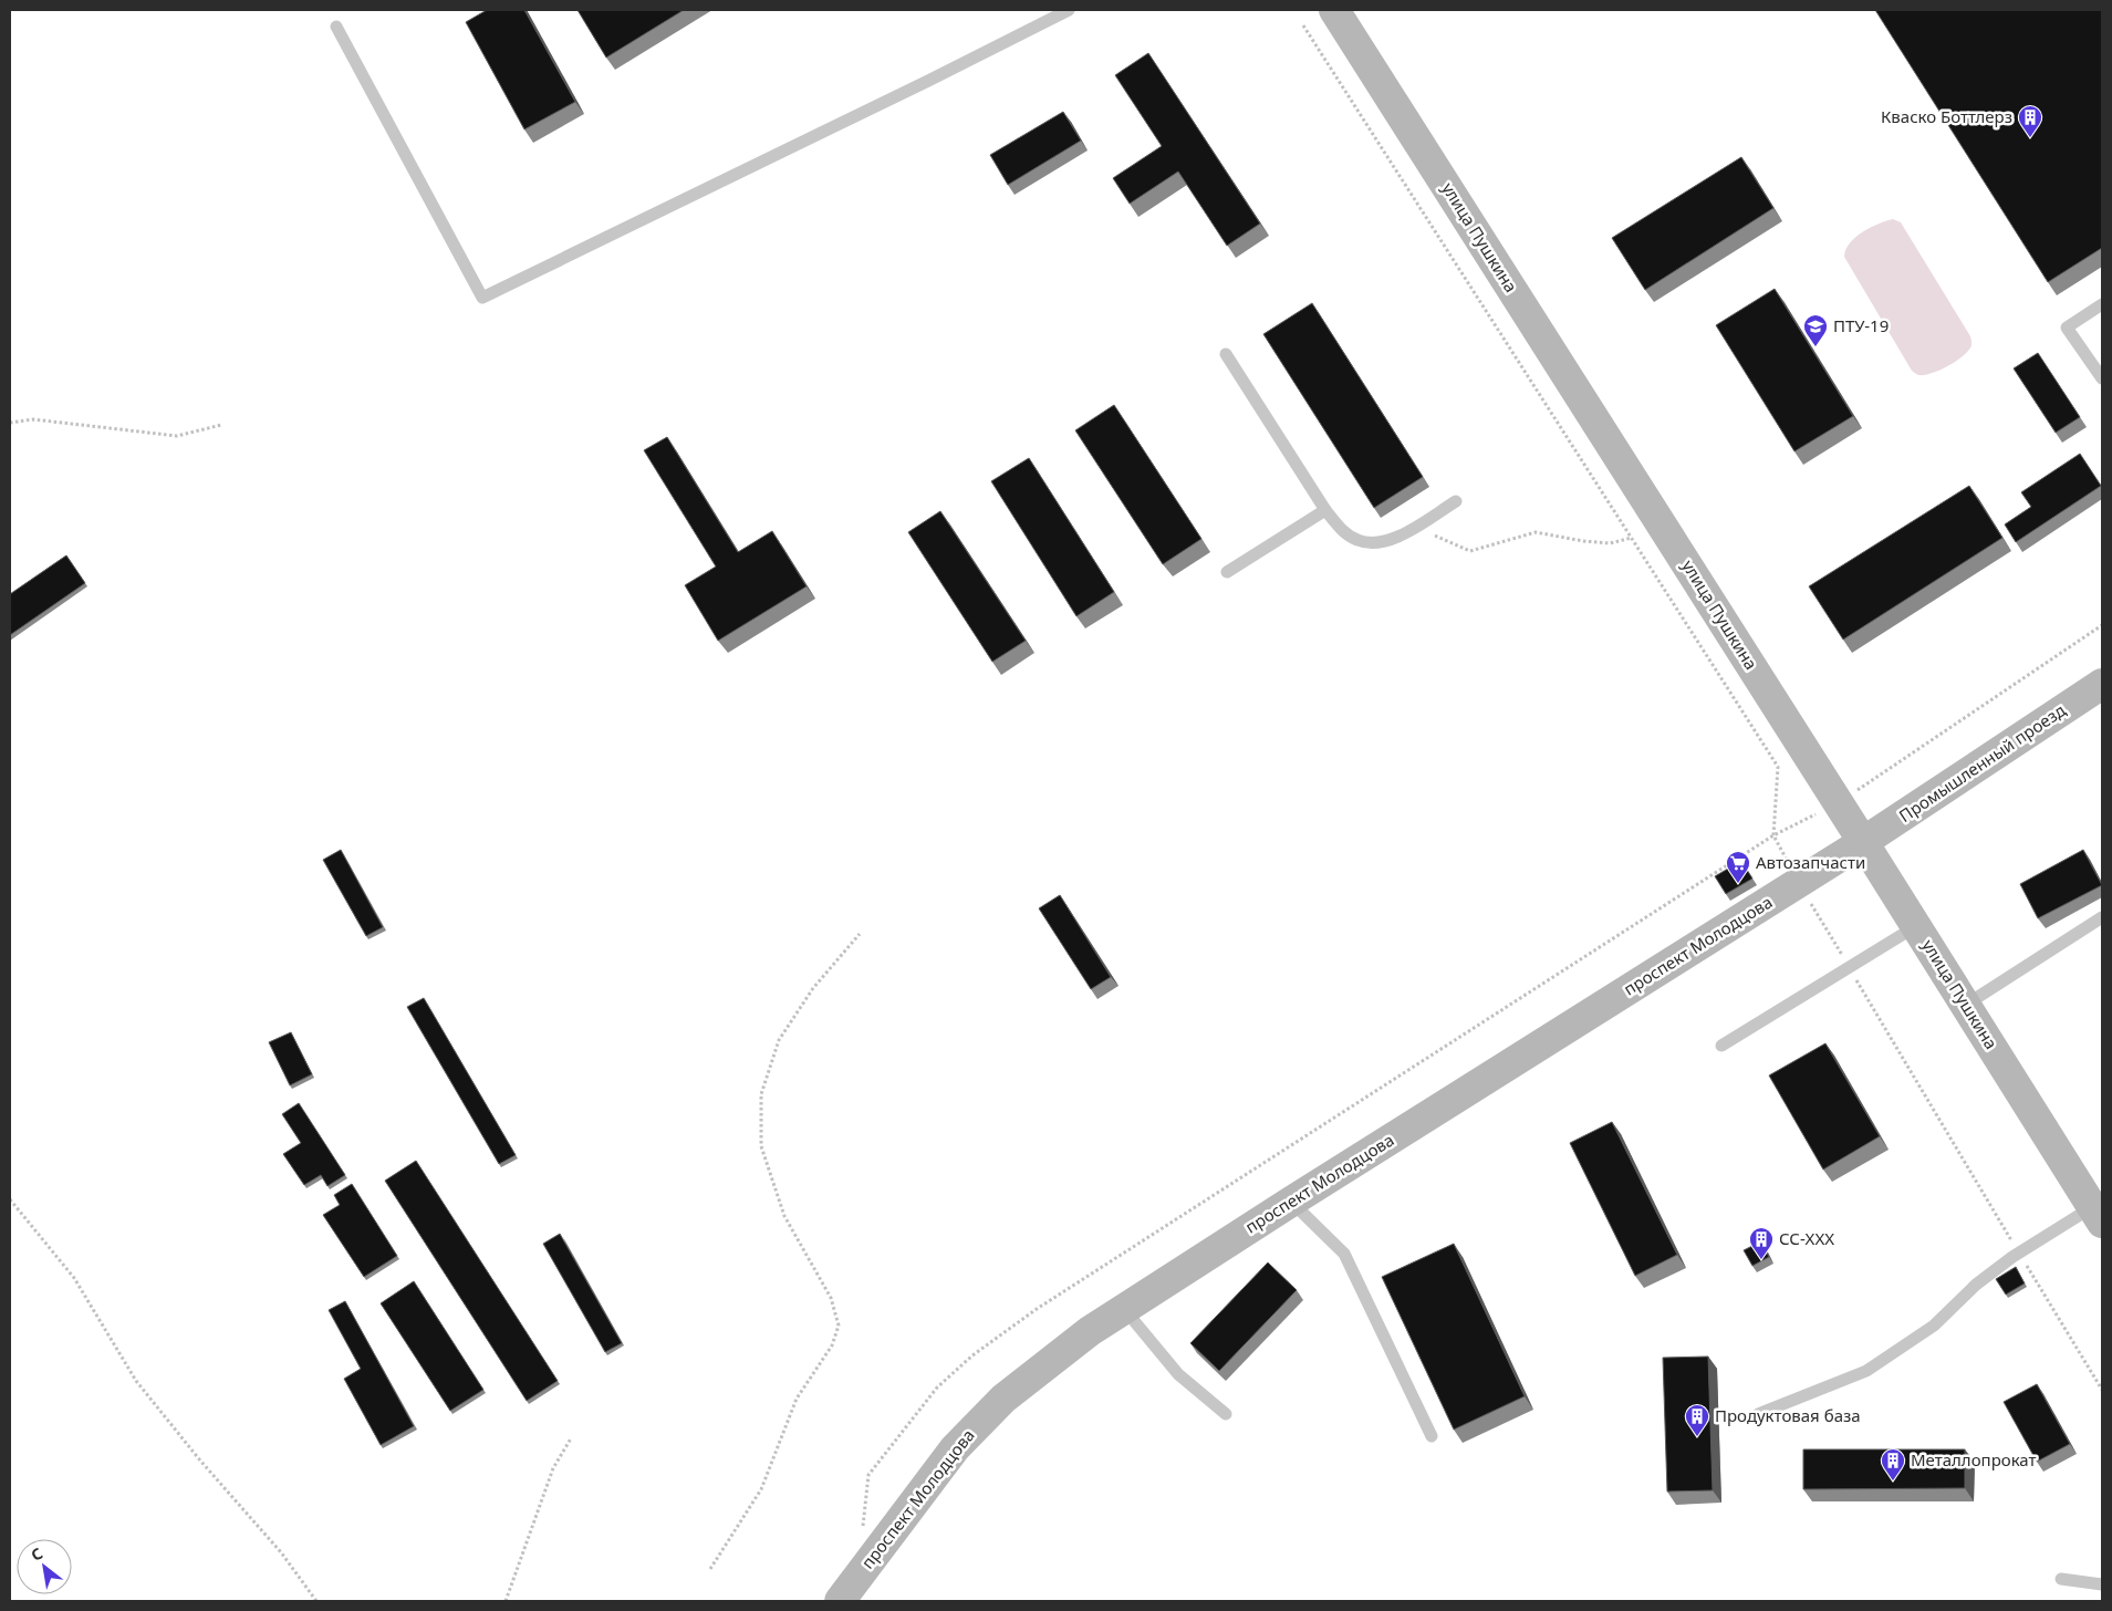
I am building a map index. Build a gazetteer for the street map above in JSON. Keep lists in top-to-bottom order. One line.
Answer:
{"streets":{"main road":["улица Пушкина","Промышленный проезд","проспект Молодцова"]},"crossings":[["улица Пушкина","Промышленный проезд"],["улица Пушкина","проспект Молодцова"],["Промышленный проезд","проспект Молодцова"]],"places":{"building":["Кваско Боттлерз","СС-ХХХ","Продуктовая база","Металлопрокат"],"school or university":["ПТУ-19"],"supermarket":["Автозапчасти"]},"north":"top left"}
